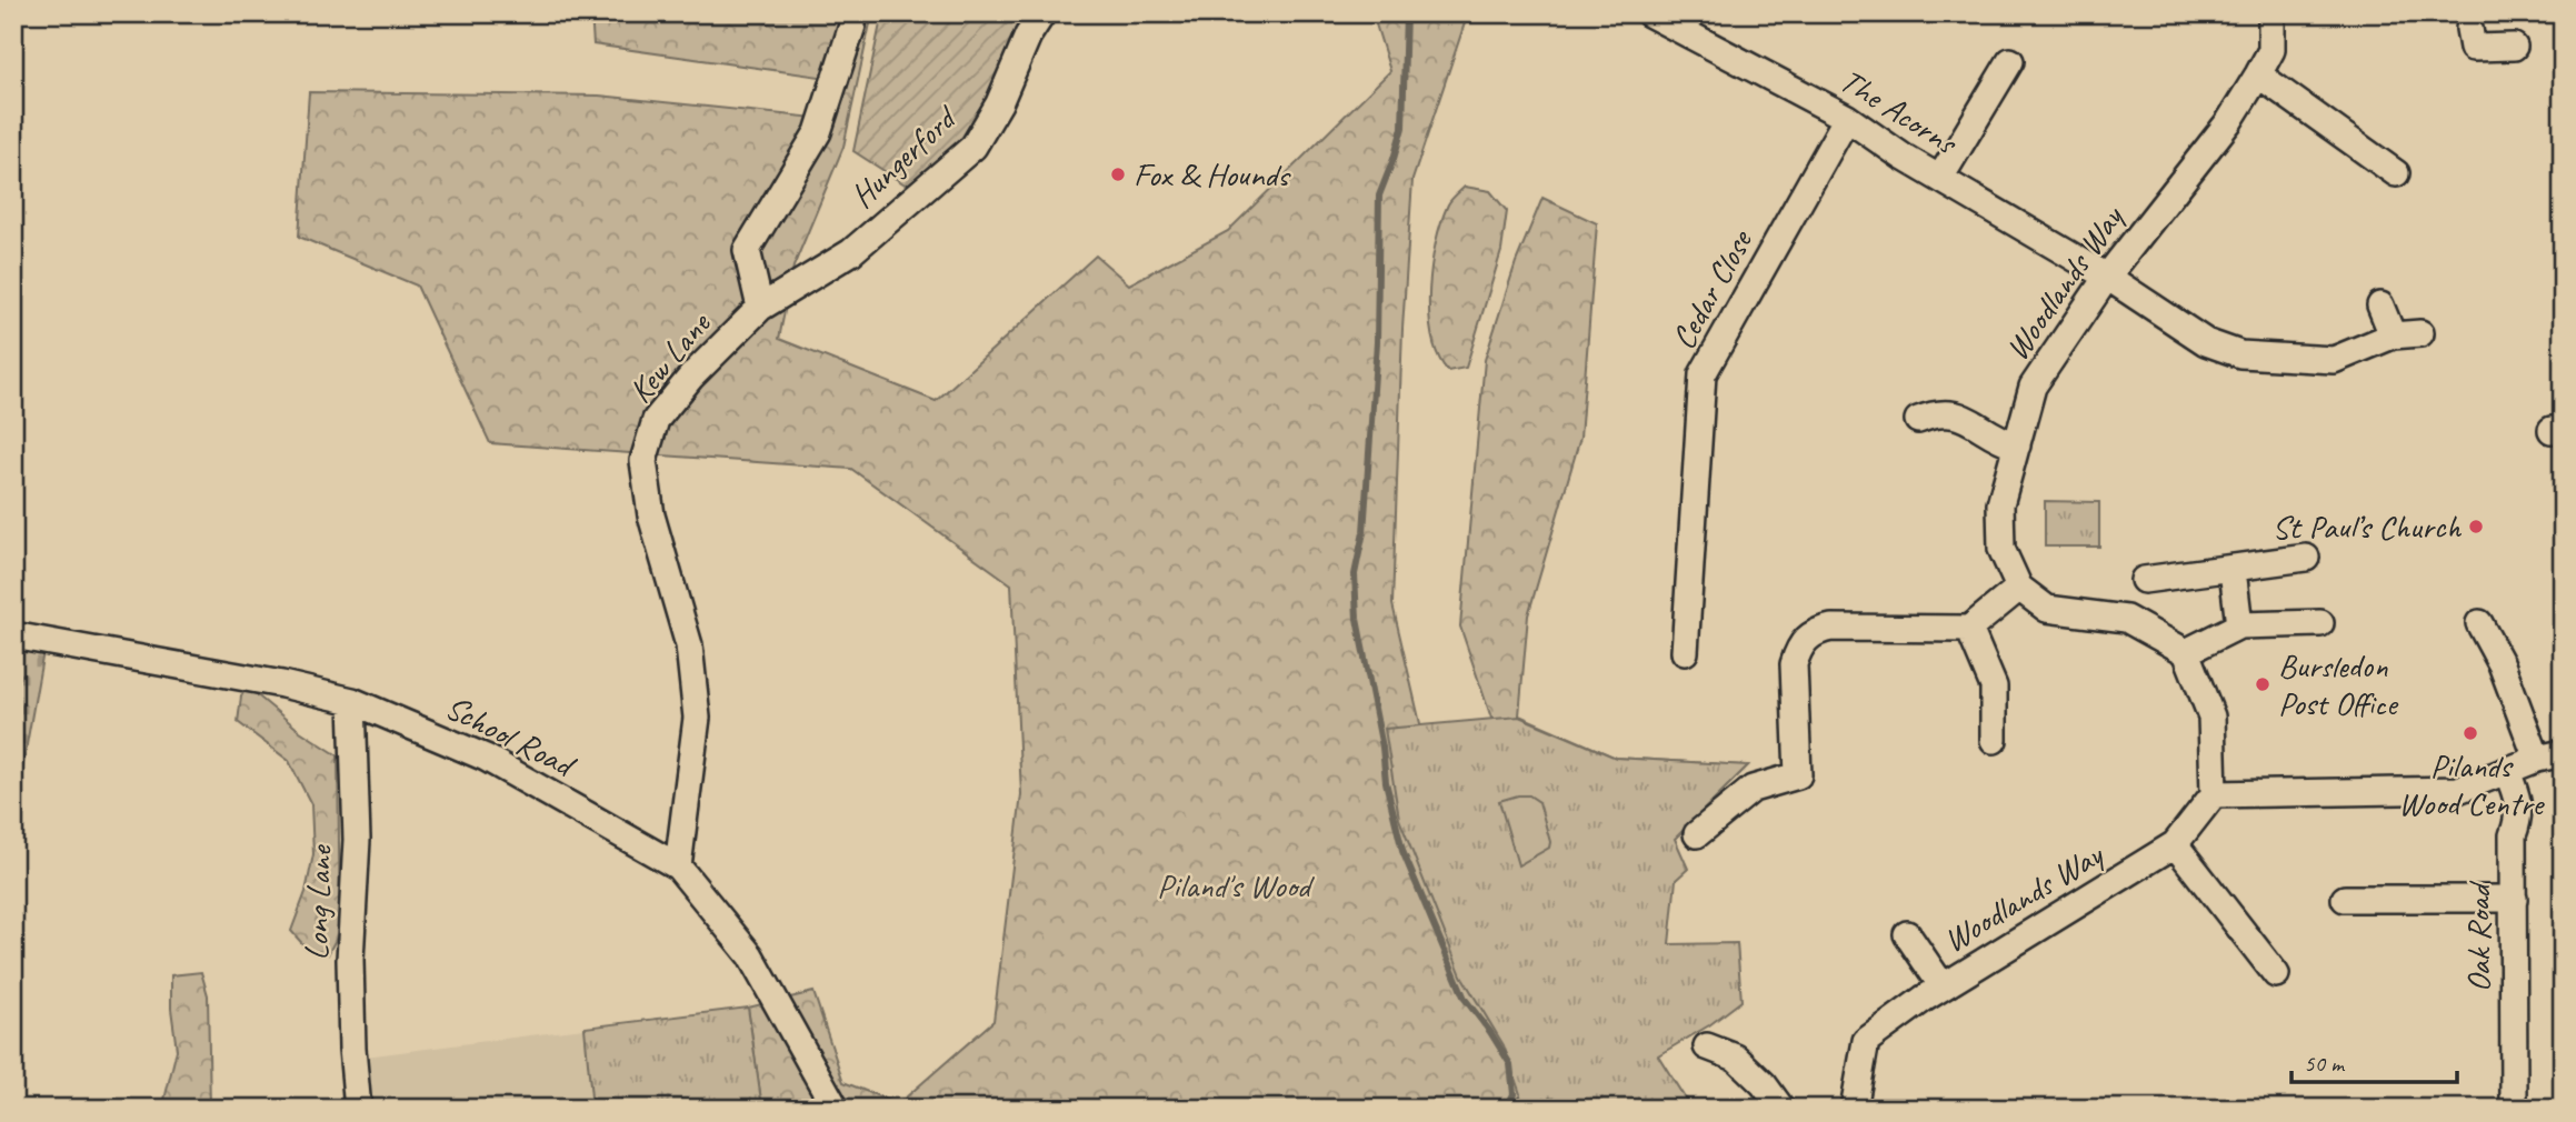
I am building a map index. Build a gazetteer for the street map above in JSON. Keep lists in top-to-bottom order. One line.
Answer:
{"streets":{"street":["The Acorns","Hungerford","Woodlands Way","Cedar Close","Kew Lane","School Road","Long Lane","Oak Road"]},"crossings":[["The Acorns","Woodlands Way"],["The Acorns","Cedar Close"],["Hungerford","Kew Lane"],["Kew Lane","School Road"],["School Road","Long Lane"]],"parks":["Piland's Wood"],"places":["Fox & Hounds","St Paul’s Church","Bursledon Post Office","Pilands Wood Centre"],"scale_bar":"50 m"}
